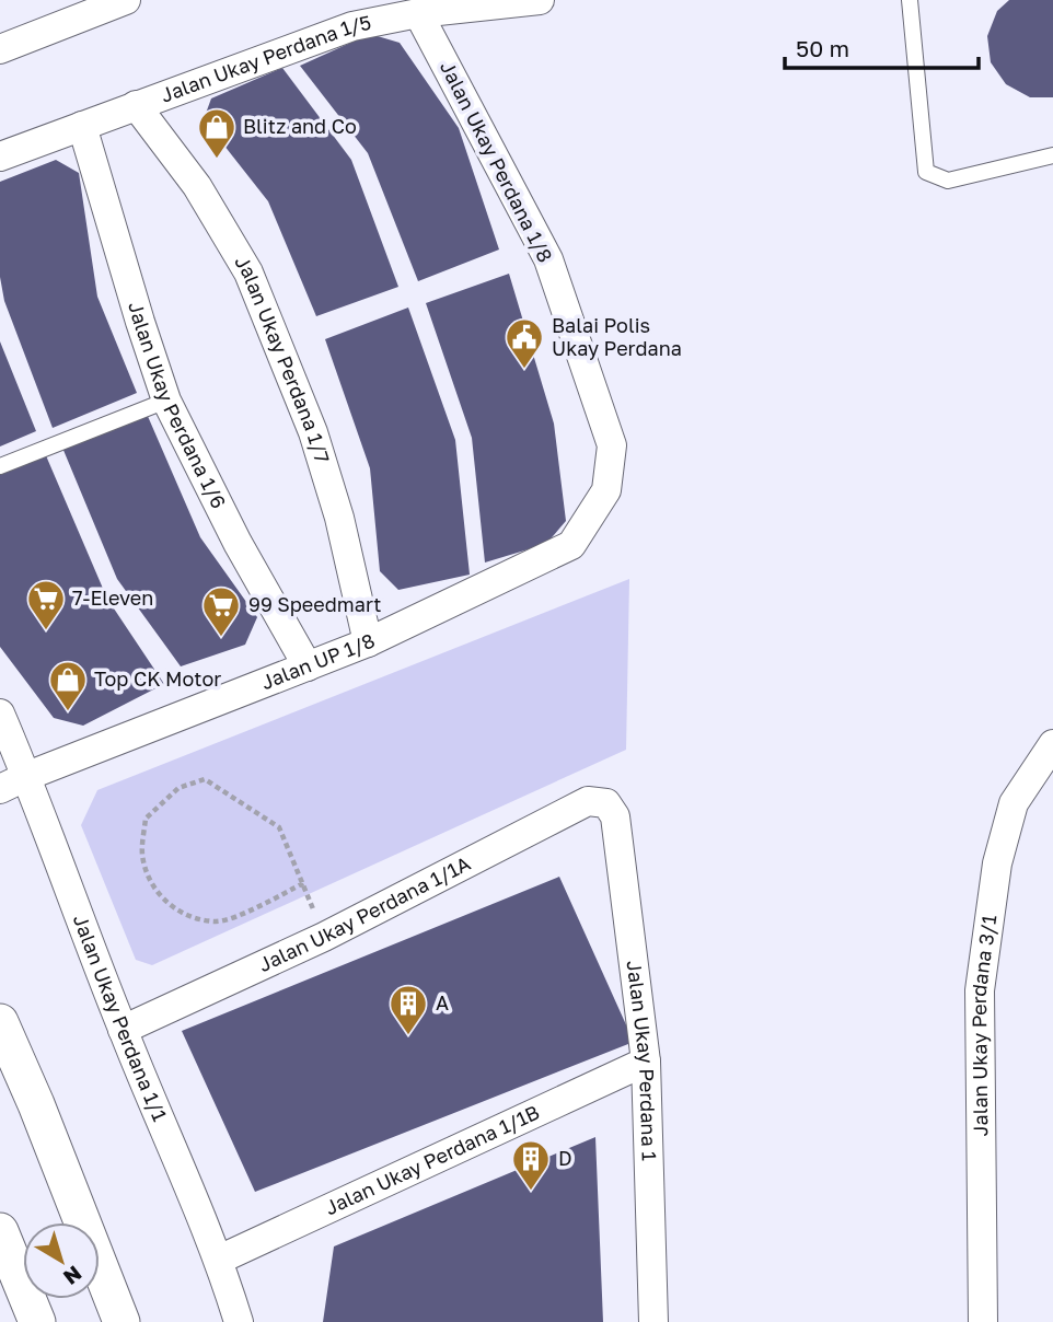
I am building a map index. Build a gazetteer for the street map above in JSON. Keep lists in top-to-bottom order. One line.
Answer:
{"streets":{"street":["Jalan Ukay Perdana 1/5","Jalan Ukay Perdana 1/8","Jalan Ukay Perdana 1/7","Jalan Ukay Perdana 1/6","Jalan UP 1/8","Jalan Ukay Perdana 1/1A","Jalan Ukay Perdana 1/1","Jalan Ukay Perdana 3/1","Jalan Ukay Perdana 1","Jalan Ukay Perdana 1/1B"]},"crossings":[["Jalan Ukay Perdana 1/5","Jalan Ukay Perdana 1/8"],["Jalan Ukay Perdana 1/5","Jalan Ukay Perdana 1/7"],["Jalan Ukay Perdana 1/5","Jalan Ukay Perdana 1/6"],["Jalan Ukay Perdana 1/8","Jalan UP 1/8"],["Jalan Ukay Perdana 1/7","Jalan UP 1/8"],["Jalan Ukay Perdana 1/6","Jalan UP 1/8"],["Jalan UP 1/8","Jalan Ukay Perdana 1/1"],["Jalan Ukay Perdana 1/1A","Jalan Ukay Perdana 1/1"],["Jalan Ukay Perdana 1/1A","Jalan Ukay Perdana 1"],["Jalan Ukay Perdana 1/1","Jalan Ukay Perdana 1/1B"],["Jalan Ukay Perdana 1","Jalan Ukay Perdana 1/1B"]],"places":{"shop":["Blitz and Co","Top CK Motor"],"public building":["Balai Polis Ukay Perdana"],"supermarket":["7-Eleven","99 Speedmart"],"building":["A","D"]},"scale_bar":"50 m","north":"bottom right"}
